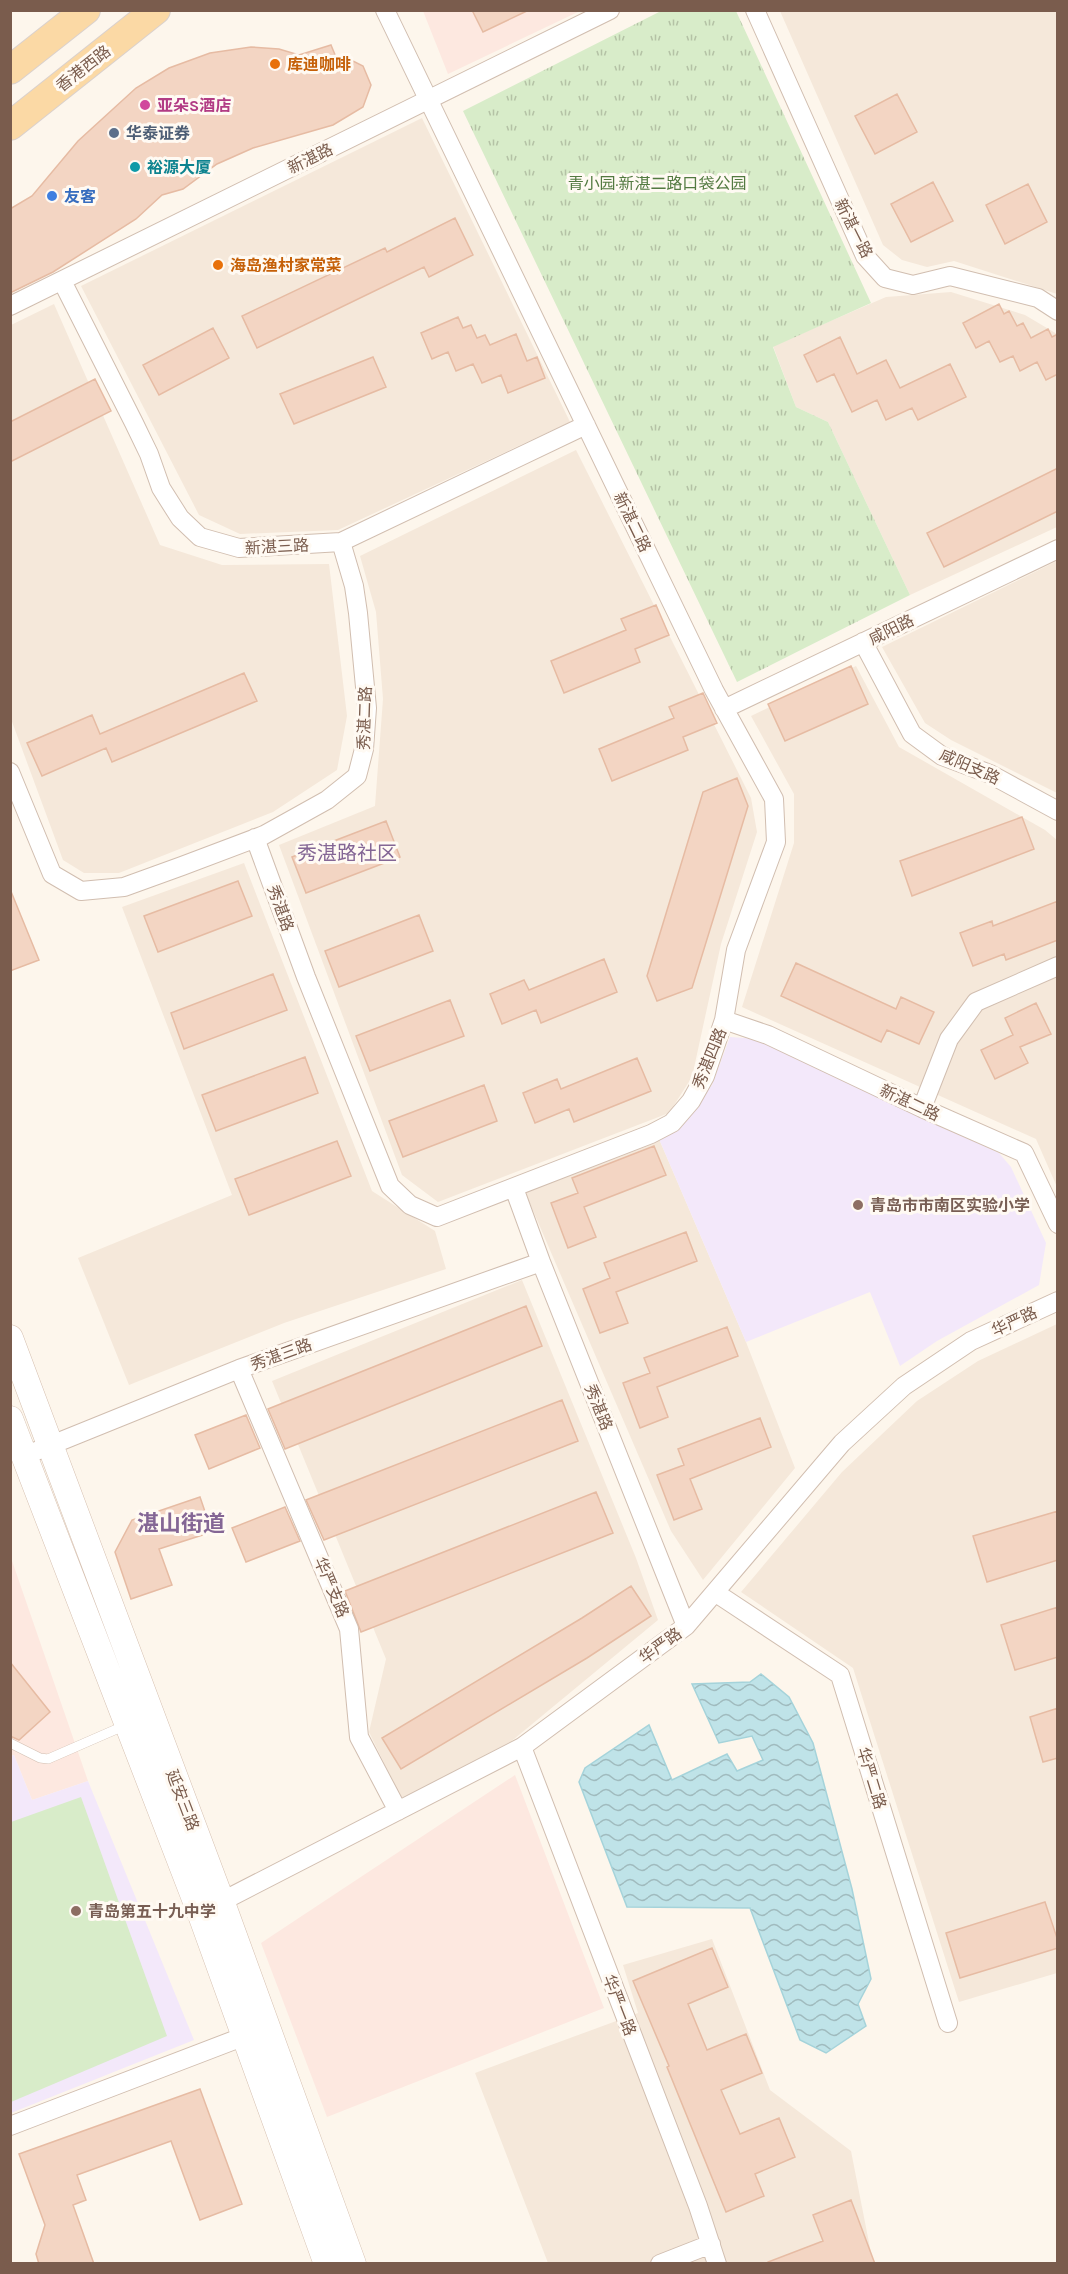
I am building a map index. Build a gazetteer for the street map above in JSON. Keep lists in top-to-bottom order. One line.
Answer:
{"streets":{"main road":["香港西路","延安三路"],"street":["新湛路","新湛一路","新湛二路","新湛三路","咸阳路","秀湛二路","咸阳支路","秀湛路","秀湛四路","华严路","秀湛三路","华严支路","华严二路","华严一路"]},"crossings":[["新湛路","新湛二路"],["新湛路","新湛三路"],["新湛二路","新湛三路"],["新湛二路","咸阳路"],["新湛二路","秀湛四路"],["新湛三路","秀湛二路"],["咸阳路","咸阳支路"],["秀湛二路","秀湛路"],["秀湛路","秀湛四路"],["秀湛路","华严路"],["秀湛路","秀湛三路"],["华严路","华严支路"],["华严路","华严二路"],["华严路","延安三路"],["华严路","华严一路"],["秀湛三路","华严支路"],["秀湛三路","延安三路"]],"districts":["秀湛路社区","湛山街道"],"parks":["青小园·新湛二路口袋公园"],"places":["库迪咖啡","亚朵S酒店","华泰证券","裕源大厦","友客","海岛渔村家常菜","青岛市市南区实验小学","青岛第五十九中学"]}
